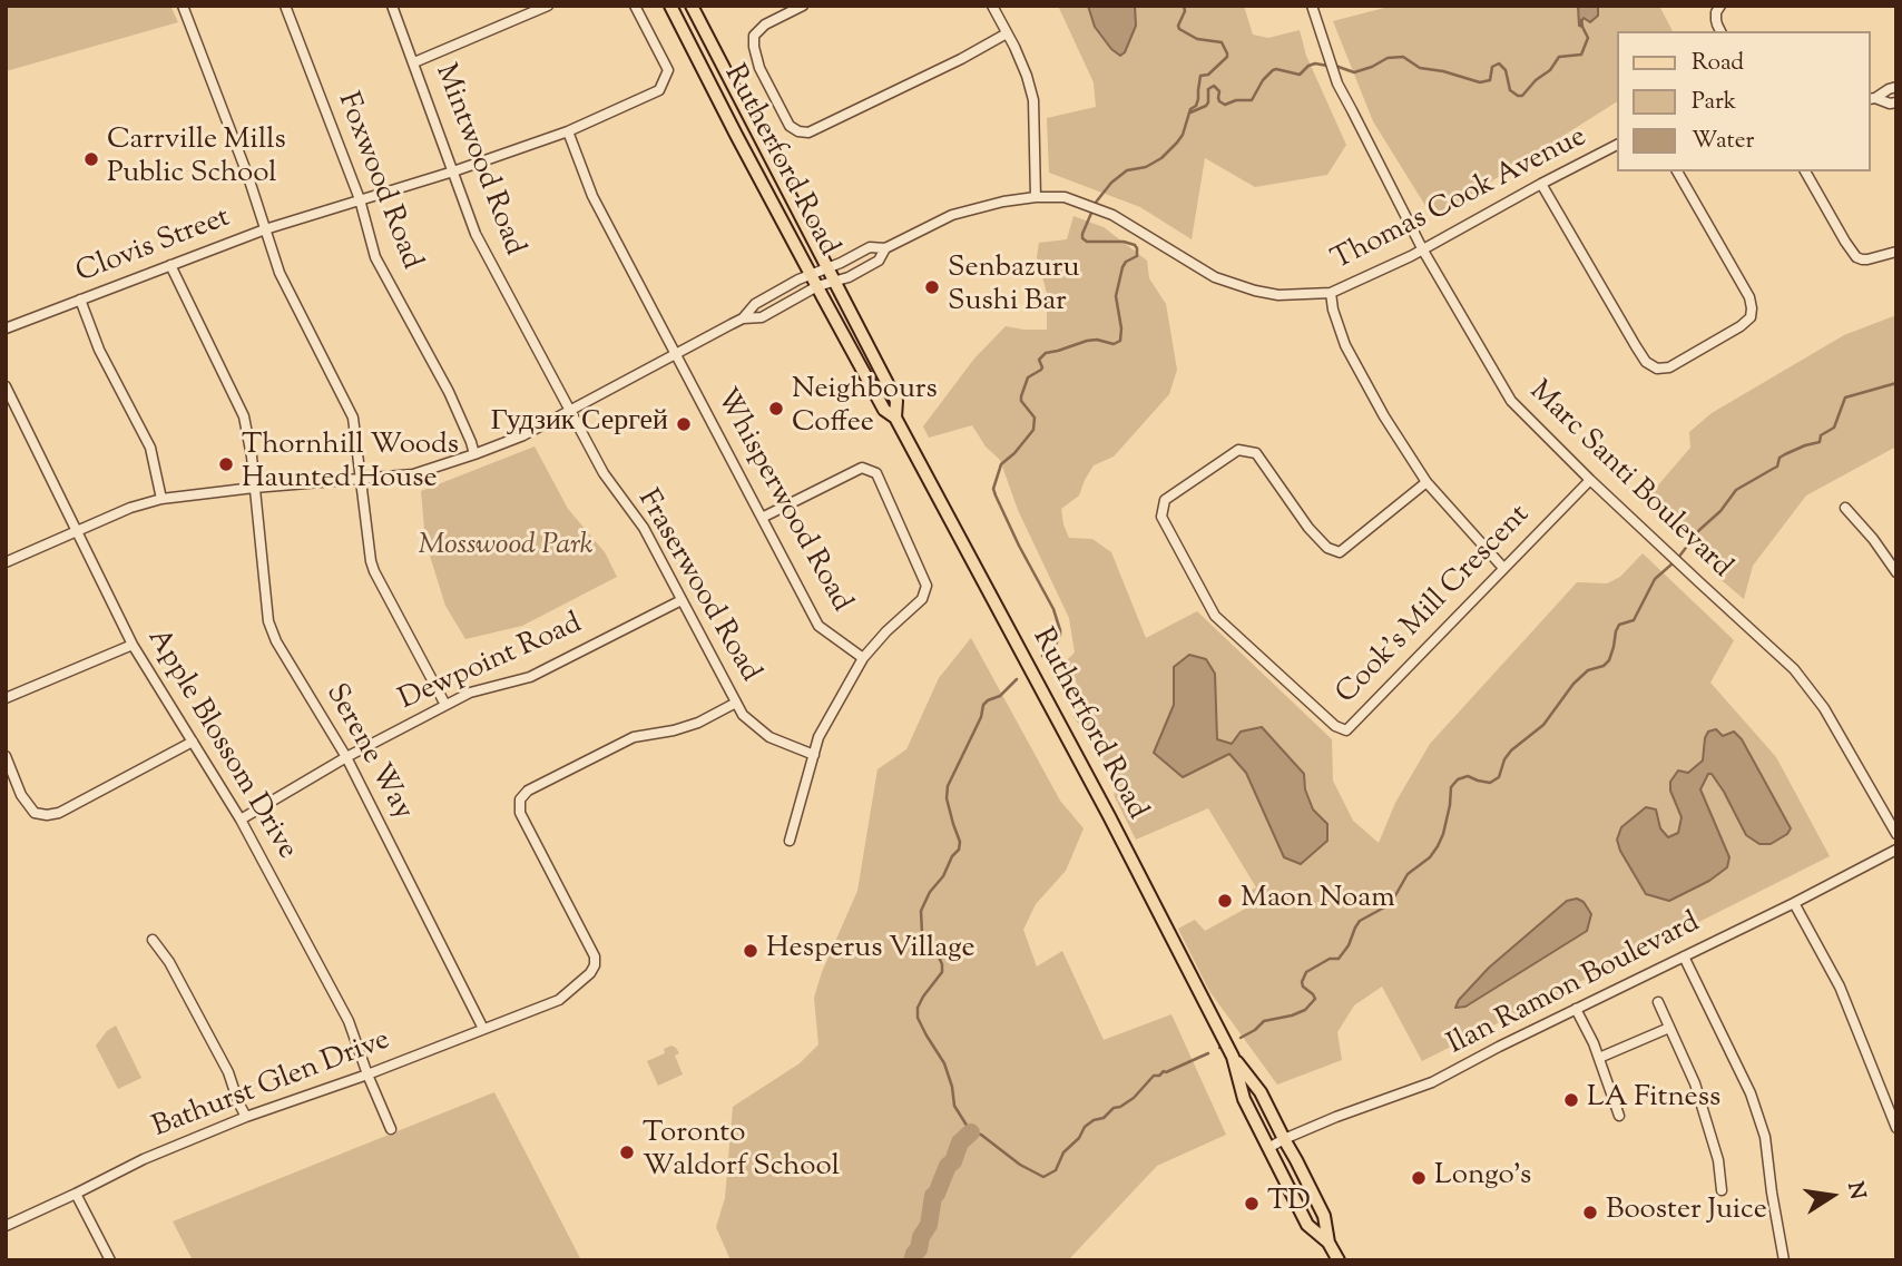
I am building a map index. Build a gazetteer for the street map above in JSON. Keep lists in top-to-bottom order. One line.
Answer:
{"streets":{"main road":["Rutherford Road"],"street":["Mintwood Road","Foxwood Road","Thomas Cook Avenue","Clovis Street","Marc Santi Boulevard","Whisperwood Road","Fraserwood Road","Cook's Mill Crescent","Dewpoint Road","Apple Blossom Drive","Serene Way","Ilan Ramon Boulevard","Bathurst Glen Drive"]},"crossings":[["Mintwood Road","Clovis Street"],["Mintwood Road","Fraserwood Road"],["Rutherford Road","Thomas Cook Avenue"],["Rutherford Road","Ilan Ramon Boulevard"],["Foxwood Road","Clovis Street"],["Thomas Cook Avenue","Marc Santi Boulevard"],["Clovis Street","Whisperwood Road"],["Clovis Street","Serene Way"],["Marc Santi Boulevard","Cook's Mill Crescent"],["Fraserwood Road","Dewpoint Road"],["Fraserwood Road","Bathurst Glen Drive"],["Dewpoint Road","Apple Blossom Drive"],["Dewpoint Road","Serene Way"],["Apple Blossom Drive","Bathurst Glen Drive"],["Serene Way","Bathurst Glen Drive"]],"parks":["Mosswood Park"],"places":["Carrville Mills Public School","Senbazuru Sushi Bar","Neighbours Coffee","Гудзик Сергей","Thornhill Woods Haunted House","Maon Noam","Hesperus Village","LA Fitness","Toronto Waldorf School","Longo's","TD","Booster Juice"],"legend":["Road","Park","Water"],"north":"right"}
